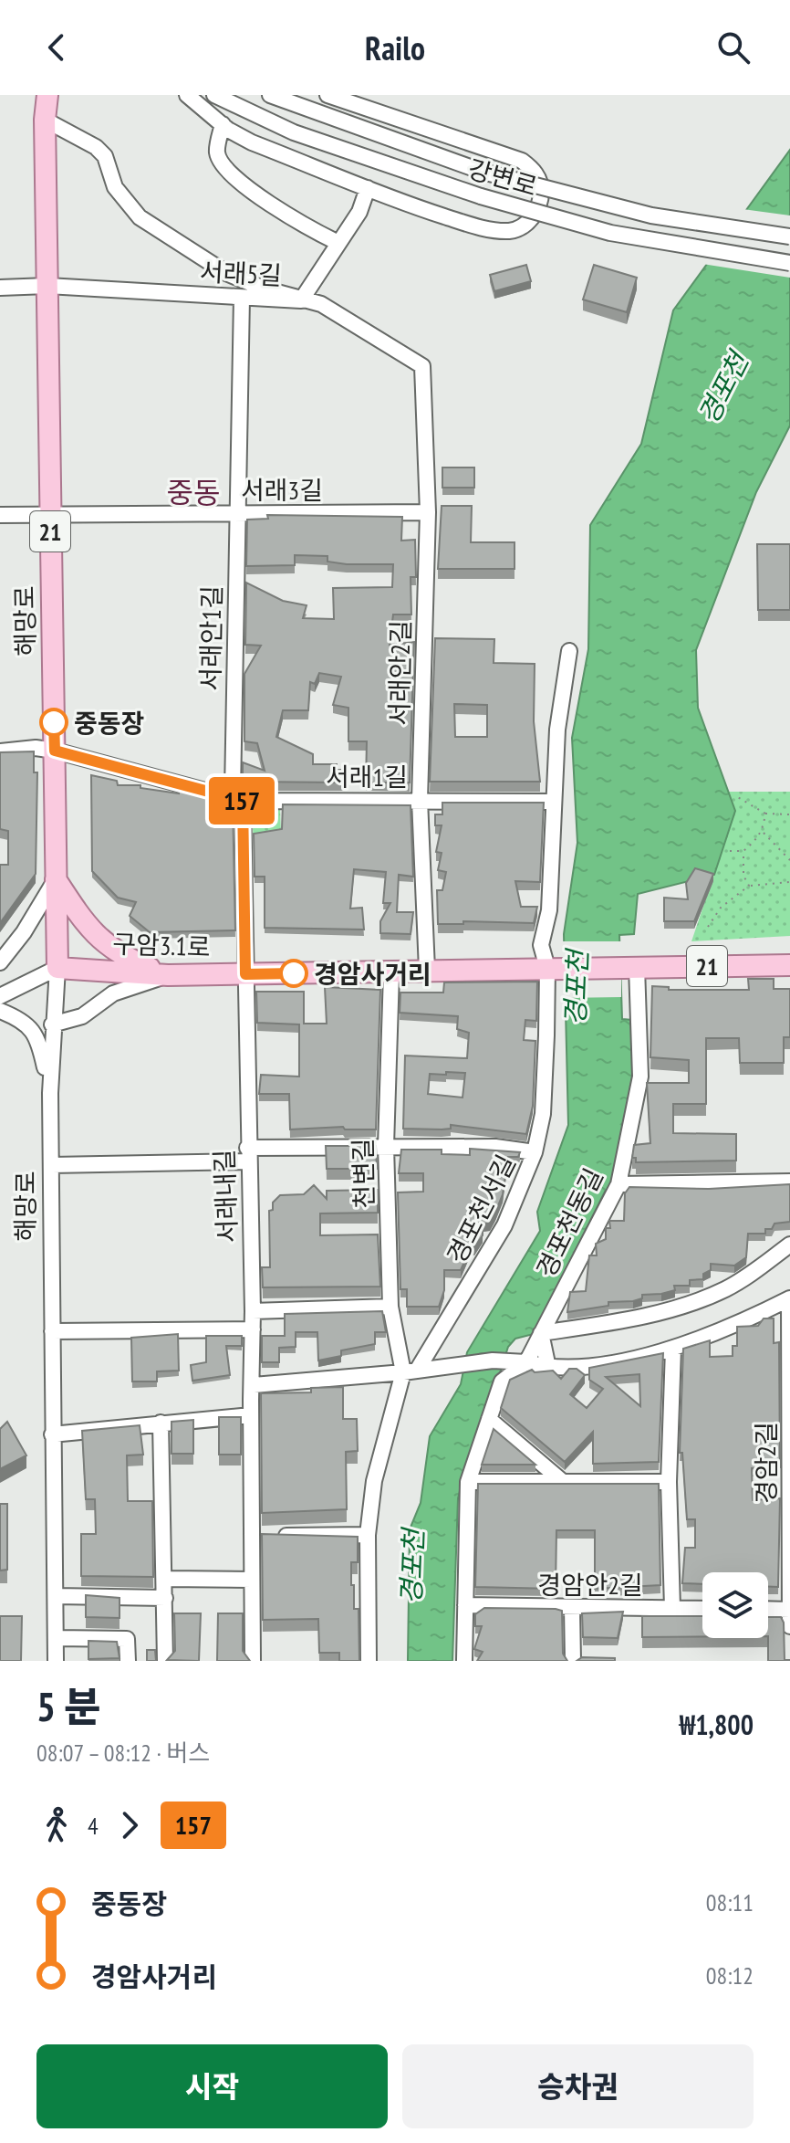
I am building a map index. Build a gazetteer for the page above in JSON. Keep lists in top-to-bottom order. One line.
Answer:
{"streets":{"main road":["21","해망로","구암3.1로"],"street":["강변로","서래5길","서래3길","서래안1길","서래안2길","서래1길","천변길","서래내길","경포천서길","경포천동길","경암2길","경암안2길"]},"crossings":[["서래5길","해망로"],["서래5길","서래안1길"],["서래5길","서래안2길"],["서래3길","해망로"],["서래3길","서래안1길"],["서래3길","서래안2길"],["21","구암3.1로"],["21","경포천서길"],["21","경포천동길"],["해망로","서래1길"],["해망로","구암3.1로"],["서래안1길","서래1길"],["서래안1길","구암3.1로"],["서래안1길","서래내길"],["서래안2길","서래1길"],["서래안2길","구암3.1로"],["구암3.1로","천변길"],["구암3.1로","서래내길"],["구암3.1로","경포천서길"],["천변길","경포천서길"],["경포천동길","경암안2길"]],"districts":["중동"],"water":["경포천"],"places":["중동장","경암사거리"],"lines":["bus line 157"],"page":{"header":"Railo","on_map":"157","heading":["5 분","08:07 – 08:12 · 버스","₩1,800"],"legs":["4","157"],"list":[{"name":"중동장","value":"08:11"},{"name":"경암사거리","value":"08:12"}],"buttons":["시작","승차권"]}}
